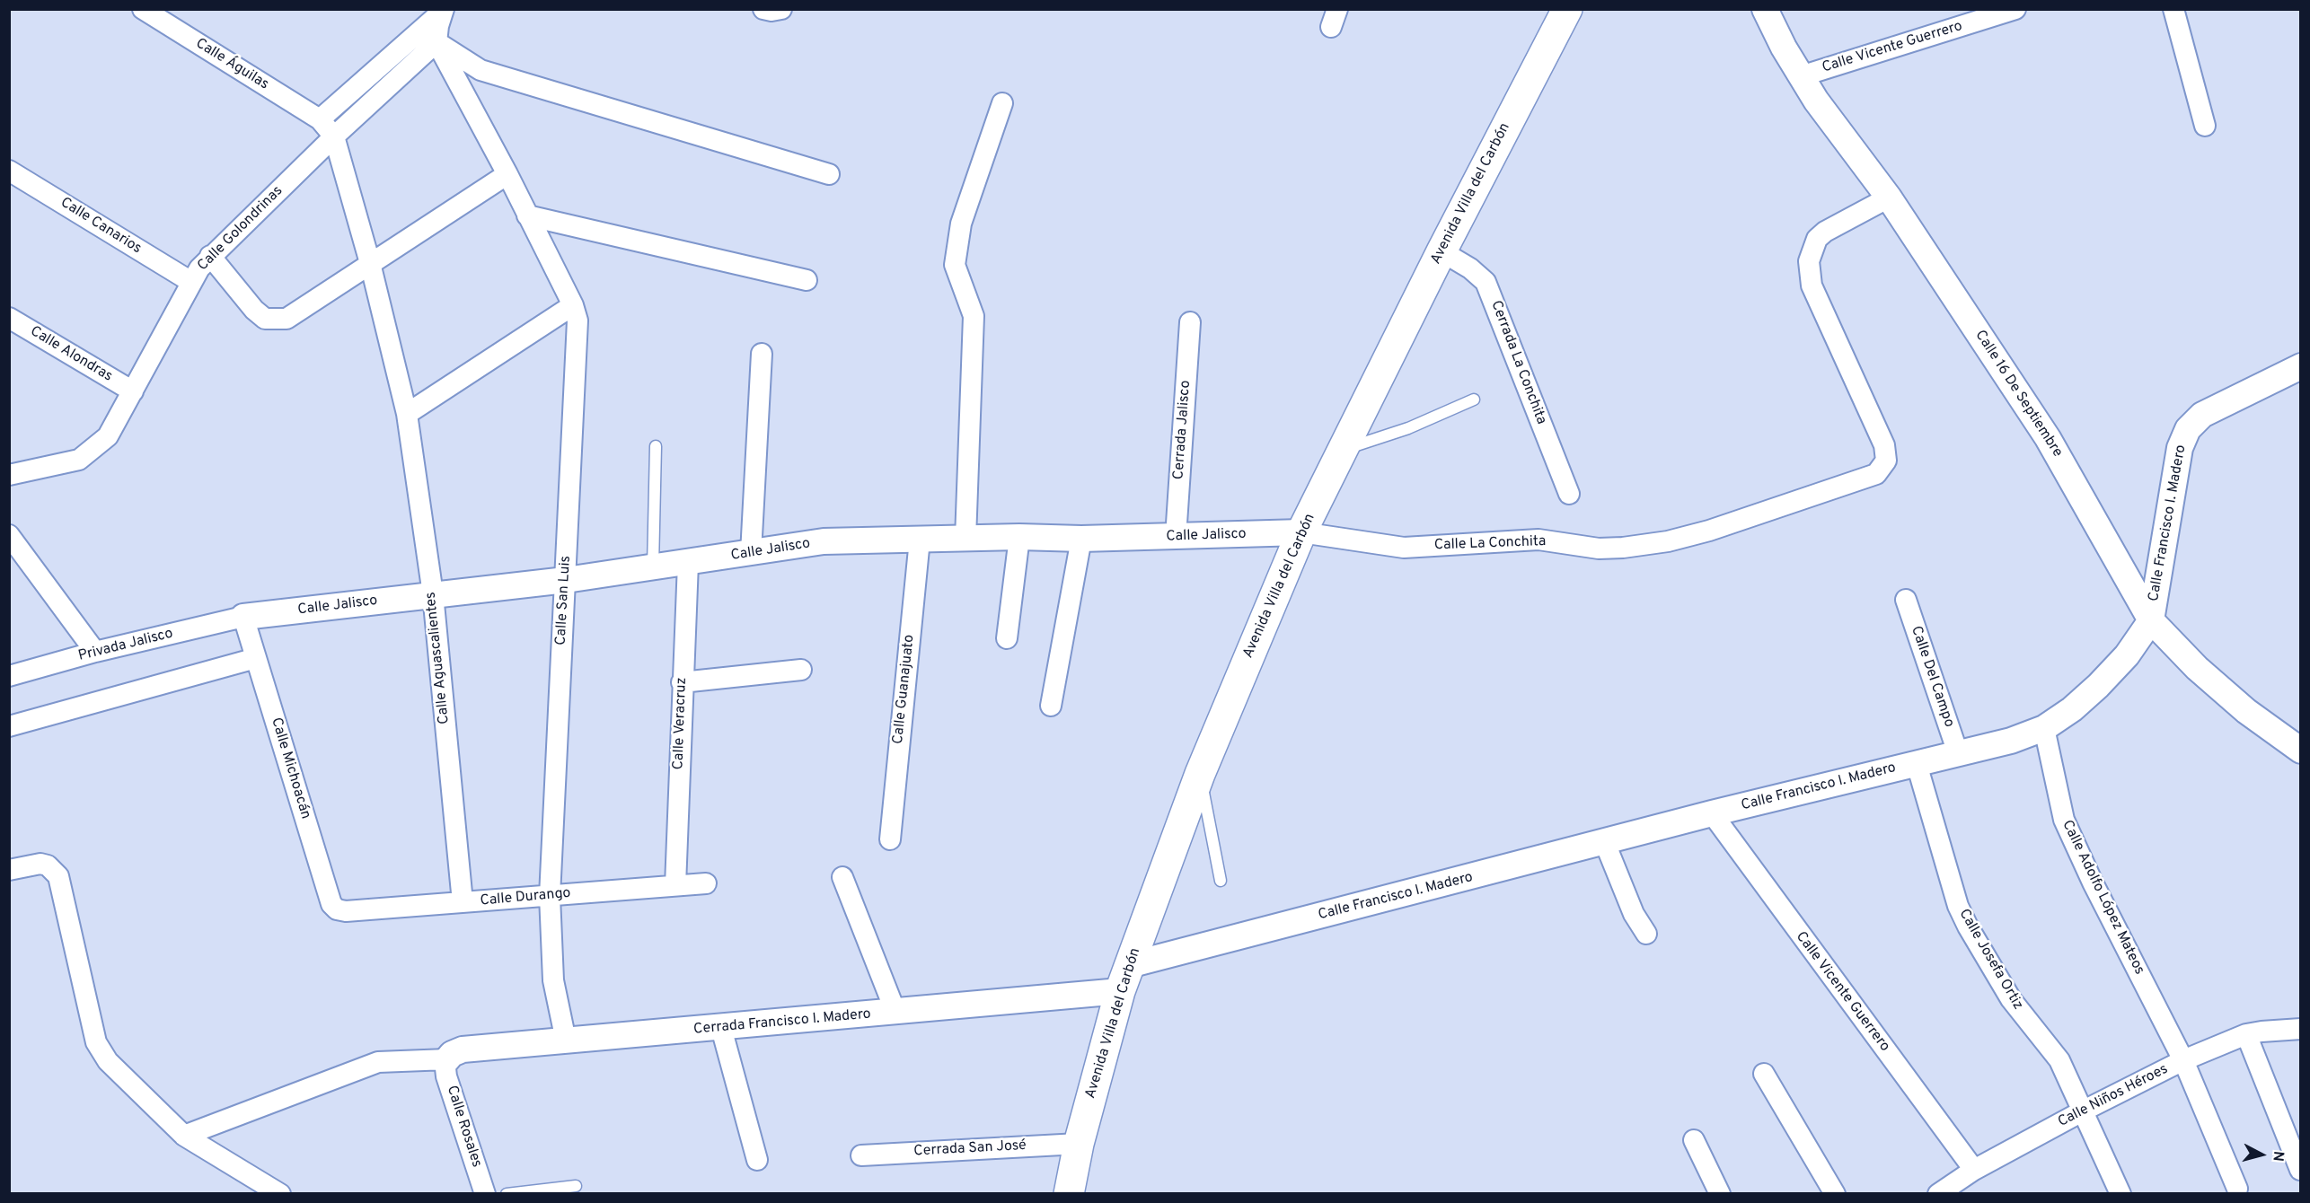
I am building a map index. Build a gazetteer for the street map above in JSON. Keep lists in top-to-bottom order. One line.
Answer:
{"streets":{"main road":["Avenida Villa del Carbón"],"street":["Calle Vicente Guerrero","Calle Águilas","Calle Canarios","Calle Golondrinas","Calle Alondras","Cerrada La Conchita","Calle 16 De Septiembre","Cerrada Jalisco","Calle Francisco I. Madero","Calle Jalisco","Calle La Conchita","Calle San Luis","Privada Jalisco","Calle Aguascalientes","Calle Del Campo","Calle Guanajuato","Calle Veracruz","Calle Michoacán","Calle Durango","Calle Adolfo López Mateos","Calle Josefa Ortiz","Cerrada Francisco I. Madero","Calle Niños Héroes","Calle Rosales","Cerrada San José"]},"crossings":[["Calle Vicente Guerrero","Calle 16 De Septiembre"],["Calle Vicente Guerrero","Calle Francisco I. Madero"],["Calle Vicente Guerrero","Calle Niños Héroes"],["Calle Águilas","Calle Golondrinas"],["Calle Águilas","Calle Aguascalientes"],["Avenida Villa del Carbón","Cerrada La Conchita"],["Avenida Villa del Carbón","Calle Francisco I. Madero"],["Avenida Villa del Carbón","Calle Jalisco"],["Avenida Villa del Carbón","Calle La Conchita"],["Avenida Villa del Carbón","Cerrada Francisco I. Madero"],["Avenida Villa del Carbón","Cerrada San José"],["Calle Canarios","Calle Golondrinas"],["Calle Golondrinas","Calle Alondras"],["Calle Golondrinas","Calle San Luis"],["Calle Golondrinas","Calle Aguascalientes"],["Calle 16 De Septiembre","Calle Francisco I. Madero"],["Calle 16 De Septiembre","Calle La Conchita"],["Cerrada Jalisco","Calle Jalisco"],["Calle Francisco I. Madero","Calle Del Campo"],["Calle Francisco I. Madero","Calle Adolfo López Mateos"],["Calle Francisco I. Madero","Calle Josefa Ortiz"],["Calle Francisco I. Madero","Cerrada Francisco I. Madero"],["Calle Jalisco","Calle La Conchita"],["Calle Jalisco","Calle San Luis"],["Calle Jalisco","Privada Jalisco"],["Calle Jalisco","Calle Aguascalientes"],["Calle Jalisco","Calle Guanajuato"],["Calle Jalisco","Calle Veracruz"],["Calle Jalisco","Calle Michoacán"],["Calle San Luis","Calle Durango"],["Calle San Luis","Cerrada Francisco I. Madero"],["Privada Jalisco","Calle Michoacán"],["Calle Aguascalientes","Calle Durango"],["Calle Veracruz","Calle Durango"],["Calle Michoacán","Calle Durango"],["Calle Adolfo López Mateos","Calle Niños Héroes"],["Calle Josefa Ortiz","Calle Niños Héroes"],["Cerrada Francisco I. Madero","Calle Rosales"]],"north":"right"}
